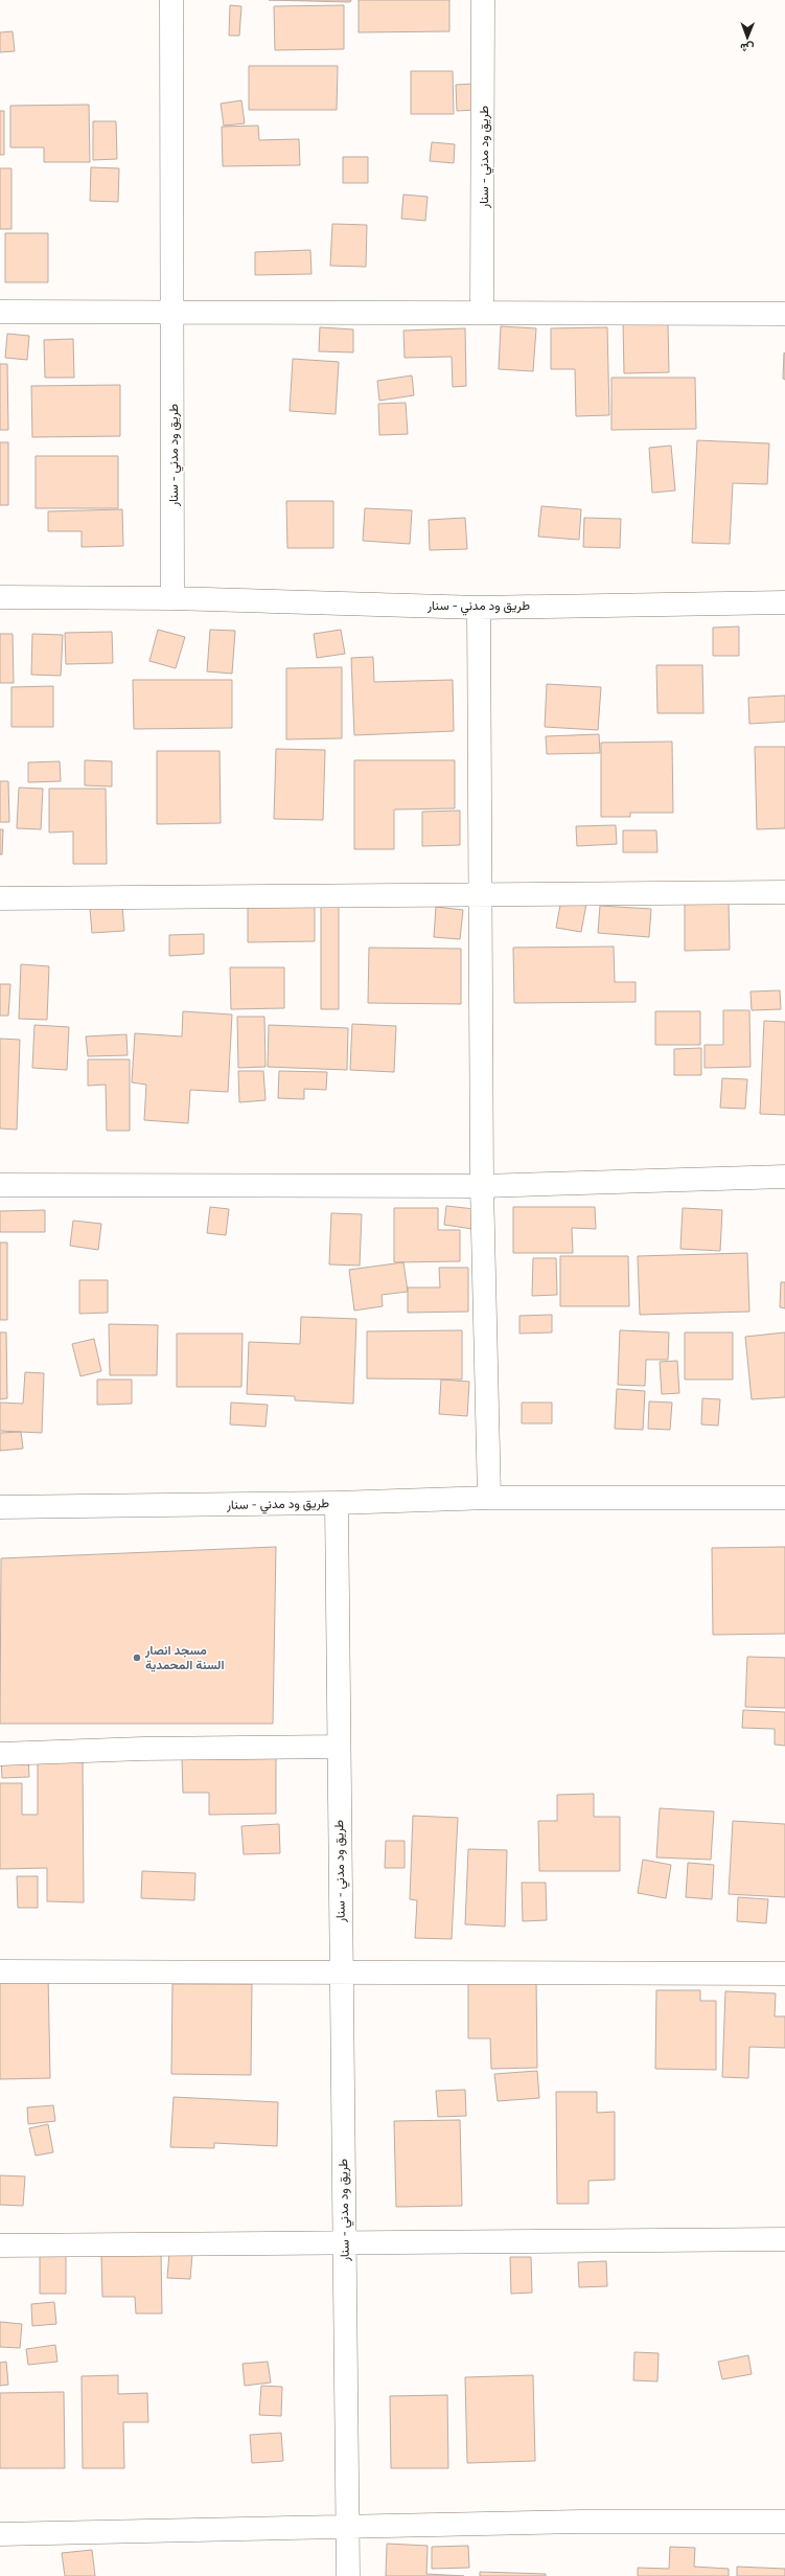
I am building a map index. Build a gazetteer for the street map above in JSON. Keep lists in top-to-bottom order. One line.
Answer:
{"streets":{"street":["طريق ود مدني - سنار"]},"places":["مسجد انصار السنة المحمدية"],"north":"bottom"}
